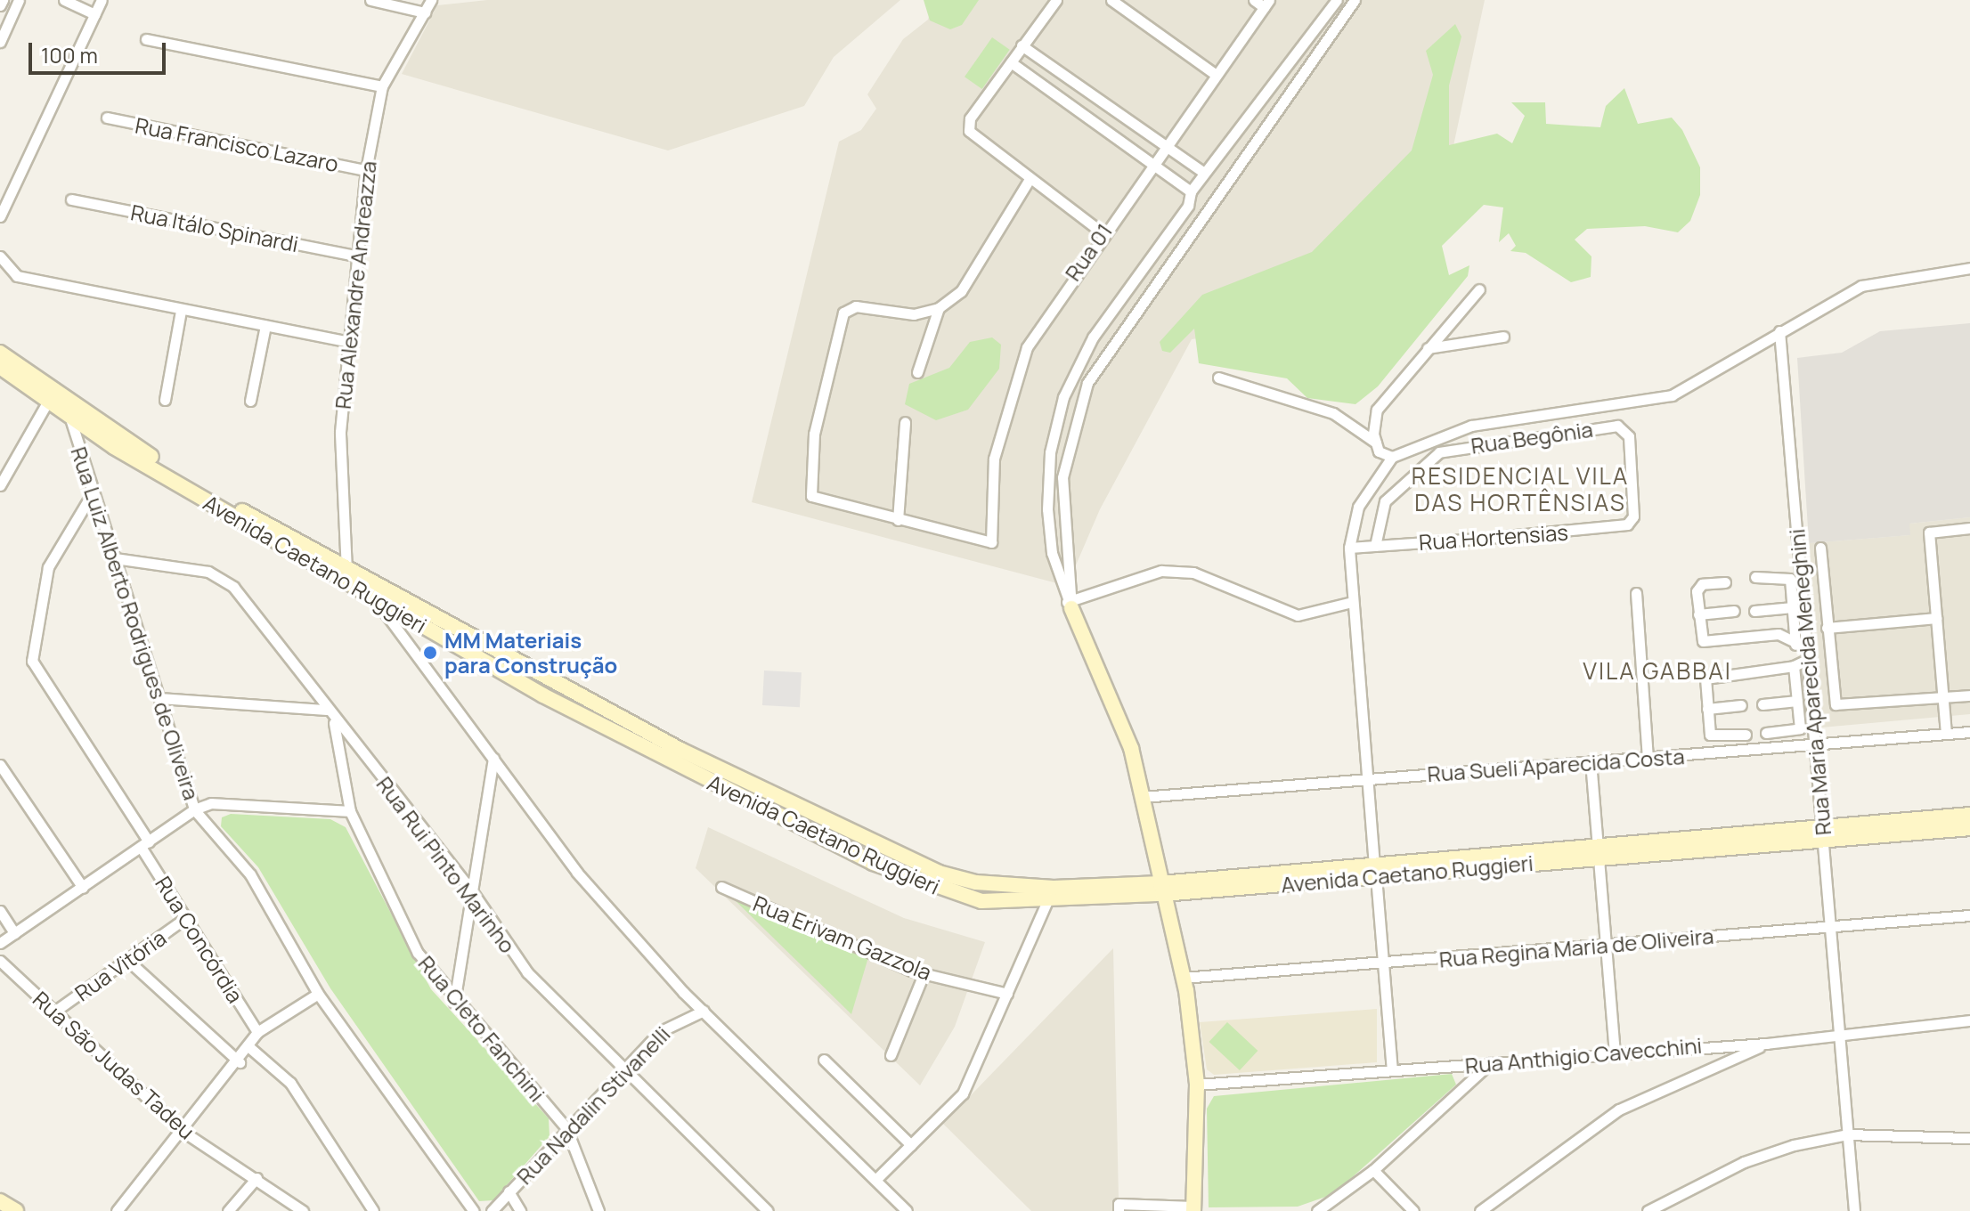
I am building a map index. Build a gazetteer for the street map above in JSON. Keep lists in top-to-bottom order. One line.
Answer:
{"streets":{"main road":["Avenida Caetano Ruggieri"],"street":["Rua Francisco Lazaro","Rua Itálo Spinardi","Rua 01","Rua Alexandre Andreazza","Rua Begônia","Rua Hortensias","Rua Luiz Alberto Rodrigues de Oliveira","Rua Maria Aparecida Meneghini","Rua Sueli Aparecida Costa","Rua Rui Pinto Marinho","Rua Erivam Gazzola","Rua Concórdia","Rua Regina Maria de Oliveira","Rua Vitória","Rua Cleto Fanchini","Rua Anthigio Cavecchini","Rua São Judas Tadeu","Rua Nadalin Stivanelli"]},"crossings":[["Rua Francisco Lazaro","Rua Alexandre Andreazza"],["Rua Itálo Spinardi","Rua Alexandre Andreazza"],["Rua Alexandre Andreazza","Avenida Caetano Ruggieri"],["Rua Begônia","Rua Hortensias"],["Avenida Caetano Ruggieri","Rua Luiz Alberto Rodrigues de Oliveira"],["Avenida Caetano Ruggieri","Rua Maria Aparecida Meneghini"],["Rua Luiz Alberto Rodrigues de Oliveira","Rua Rui Pinto Marinho"],["Rua Luiz Alberto Rodrigues de Oliveira","Rua Concórdia"],["Rua Maria Aparecida Meneghini","Rua Sueli Aparecida Costa"],["Rua Maria Aparecida Meneghini","Rua Regina Maria de Oliveira"],["Rua Maria Aparecida Meneghini","Rua Anthigio Cavecchini"],["Rua Rui Pinto Marinho","Rua Cleto Fanchini"],["Rua Rui Pinto Marinho","Rua Nadalin Stivanelli"],["Rua Concórdia","Rua Vitória"],["Rua Vitória","Rua São Judas Tadeu"],["Rua Cleto Fanchini","Rua Nadalin Stivanelli"]],"districts":["RESIDENCIAL VILA DAS HORTÊNSIAS","VILA GABBAI"],"places":["MM Materiais para Construção"],"scale_bar":"100 m"}
